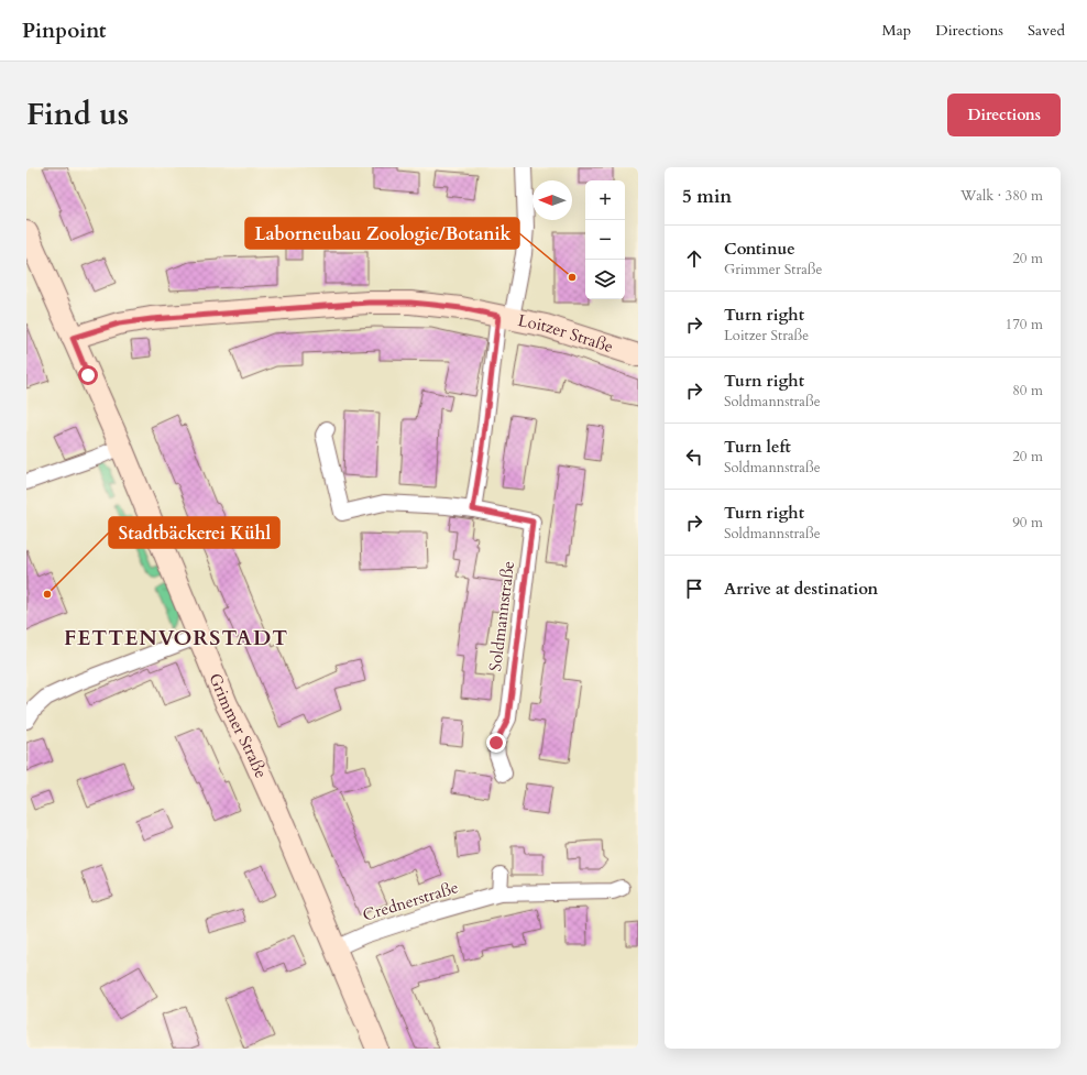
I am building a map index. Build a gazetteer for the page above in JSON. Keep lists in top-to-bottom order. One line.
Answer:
{"streets":{"main road":["Loitzer Straße","Grimmer Straße"],"street":["Soldmannstraße","Crednerstraße"]},"crossings":[["Loitzer Straße","Grimmer Straße"],["Grimmer Straße","Crednerstraße"]],"districts":["FETTENVORSTADT"],"places":["Laborneubau Zoologie/Botanik","Stadtbäckerei Kühl"],"north":"left","page":{"header":"Pinpoint","nav":["Map","Directions","Saved"],"title":"Find us","buttons":"Directions","heading":["5 min","Walk · 380 m"],"map_buttons":["+","−"],"list":[["Continue","Grimmer Straße","20 m"],["Turn right","Loitzer Straße","170 m"],["Turn right","Soldmannstraße","80 m"],["Turn left","Soldmannstraße","20 m"],["Turn right","Soldmannstraße","90 m"],"Arrive at destination"]}}
